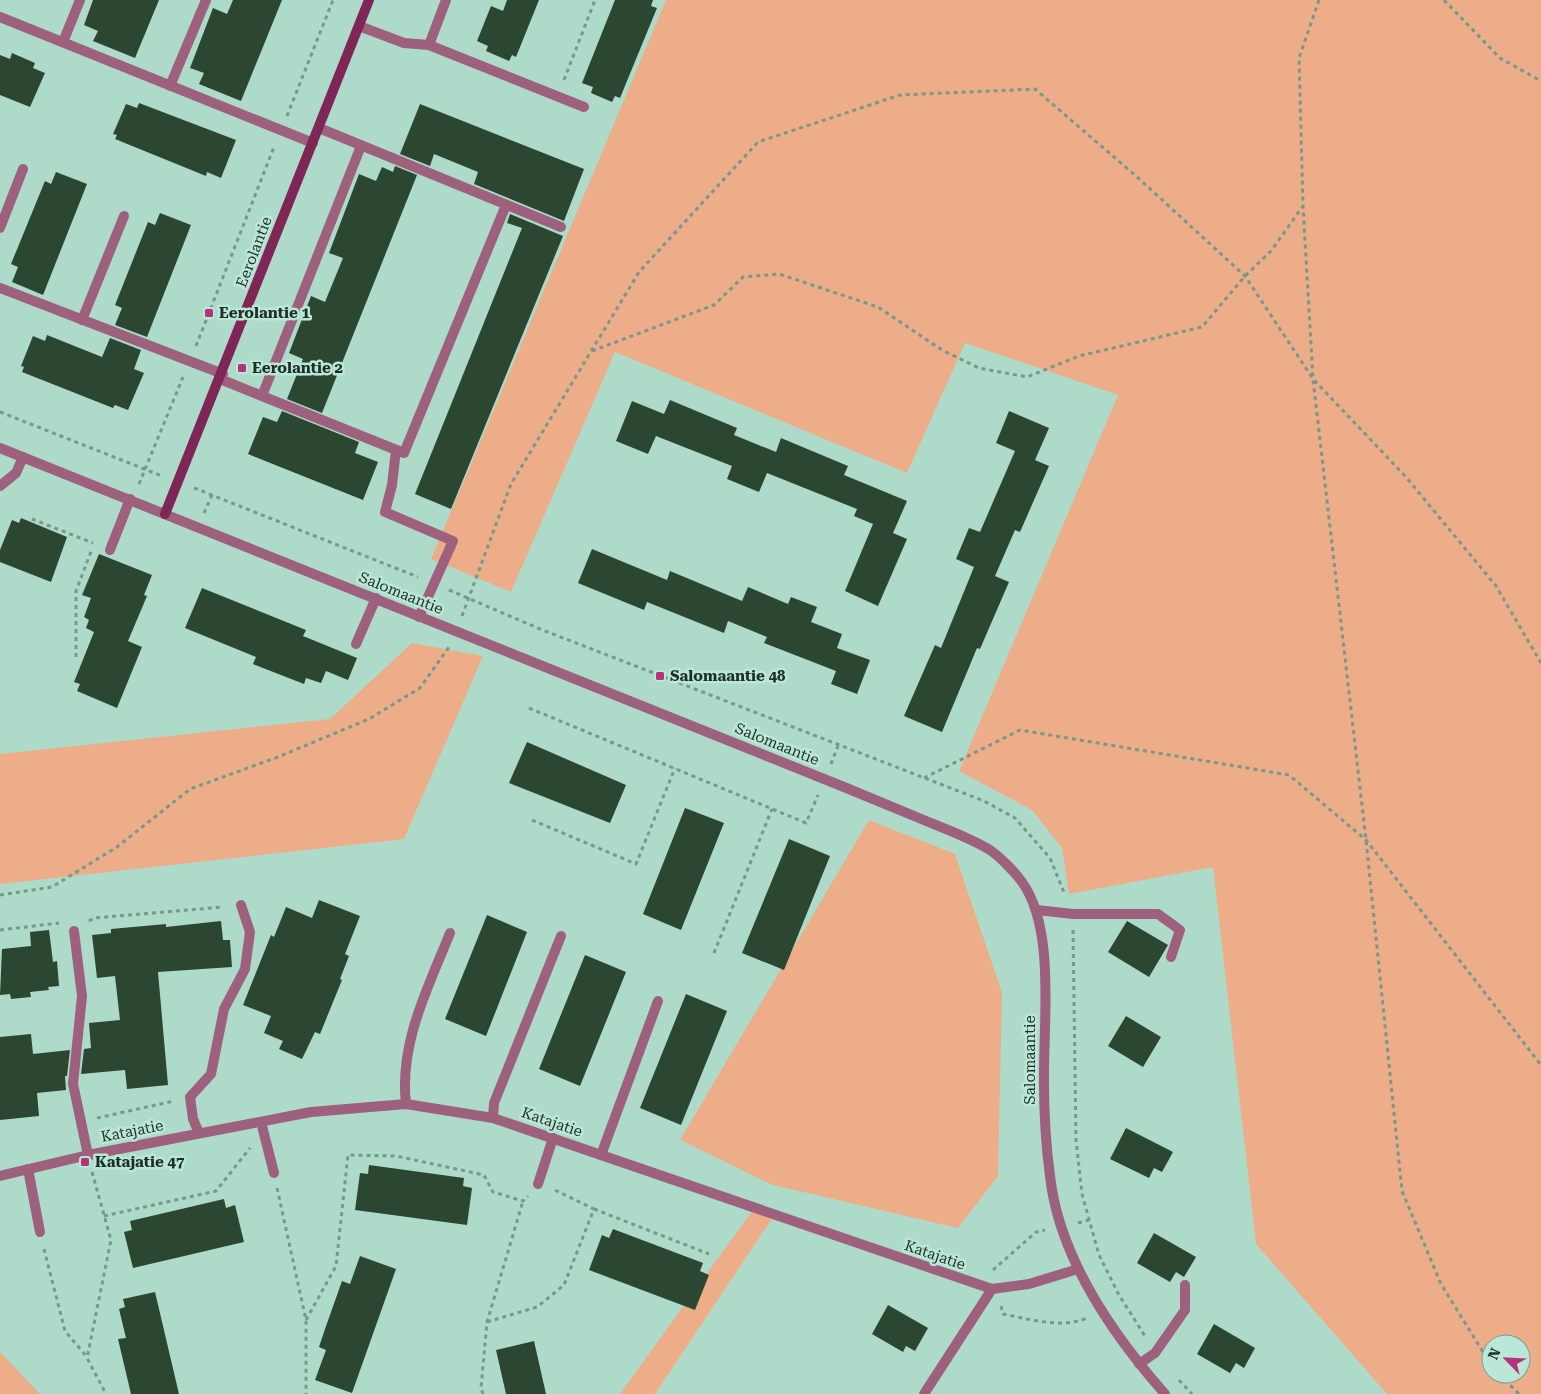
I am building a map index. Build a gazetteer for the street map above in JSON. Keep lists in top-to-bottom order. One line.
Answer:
{"streets":{"street":["Eerolantie","Salomaantie","Katajatie"]},"crossings":[["Eerolantie","Salomaantie"],["Salomaantie","Katajatie"]],"places":{"transit":["Eerolantie 1","Eerolantie 2","Salomaantie 48","Katajatie 47"]},"north":"top left"}
